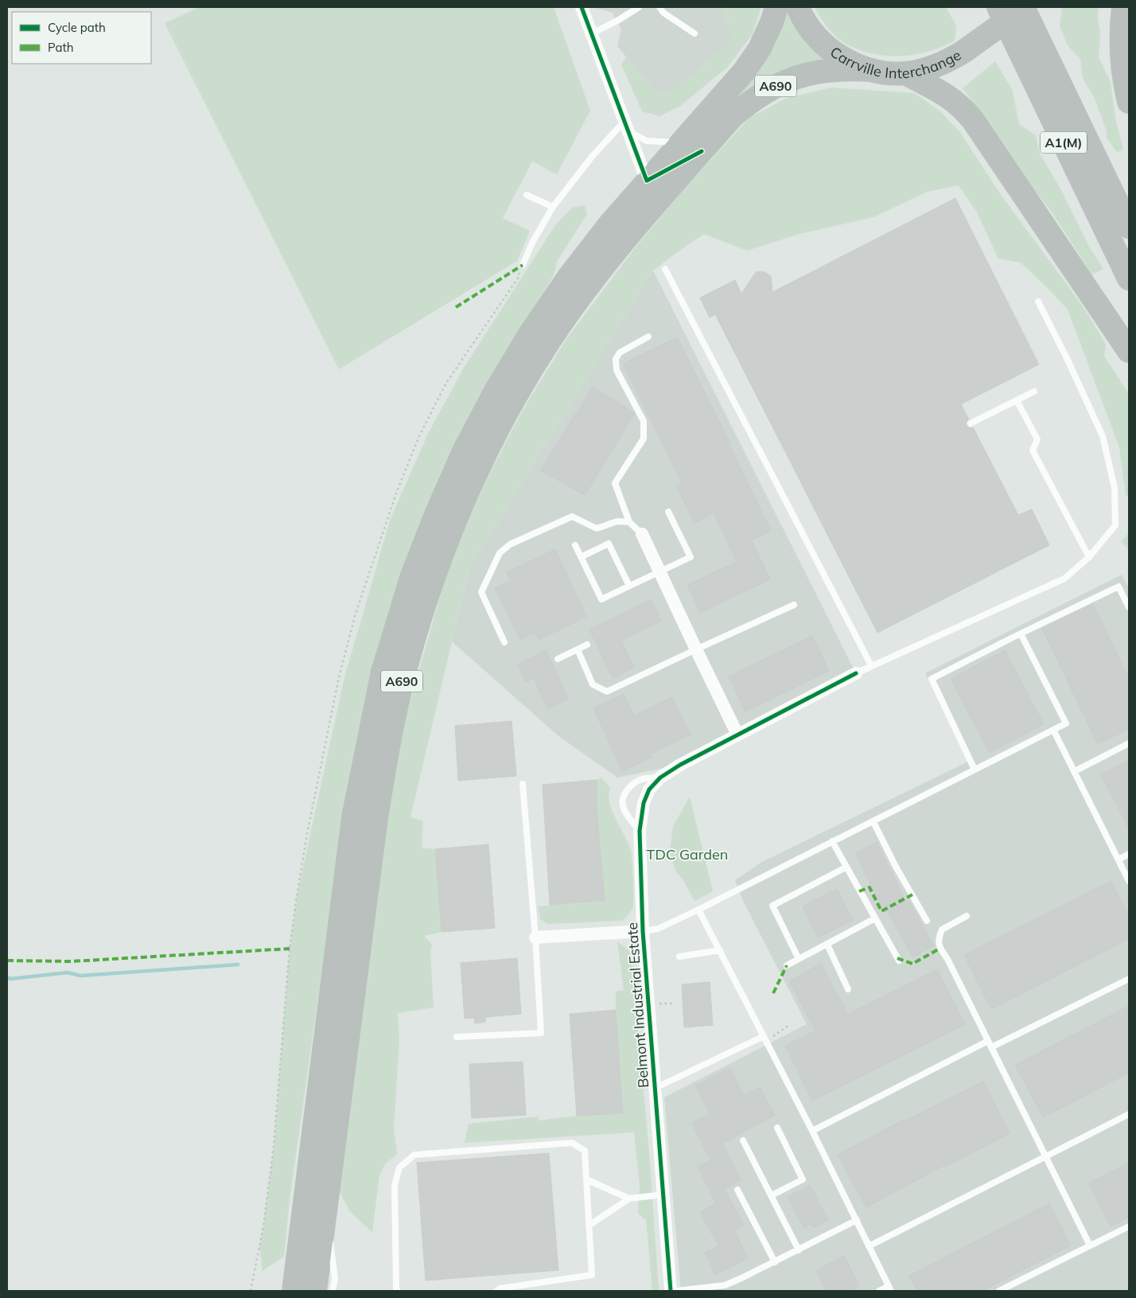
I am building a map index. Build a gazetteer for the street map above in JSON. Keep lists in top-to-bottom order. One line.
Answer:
{"streets":{"highway":["Carrville Interchange","A690","A1(M)"],"street":["Belmont Industrial Estate"]},"crossings":[["Carrville Interchange","A690"],["Carrville Interchange","A1(M)"]],"parks":["TDC Garden"],"legend":["Cycle path","Path"]}
